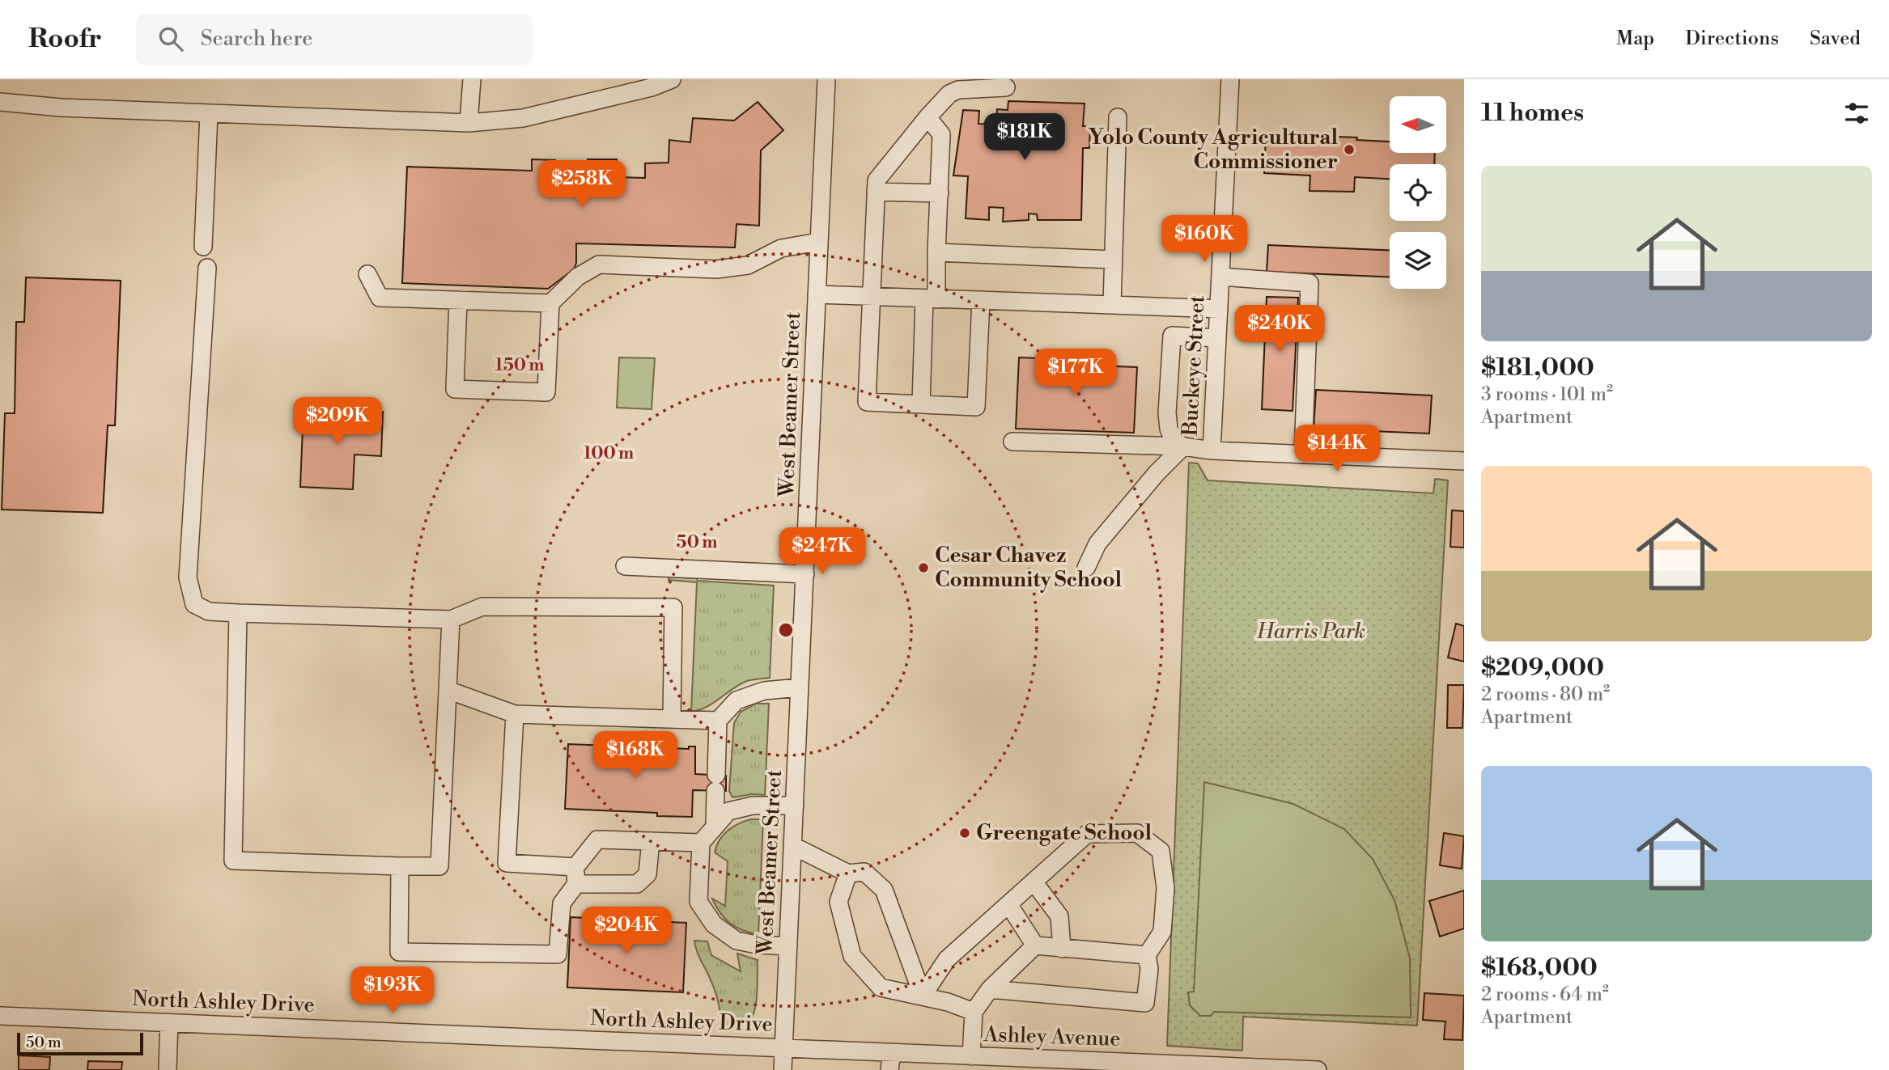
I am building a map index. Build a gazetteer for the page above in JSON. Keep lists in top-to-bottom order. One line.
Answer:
{"streets":{"street":["Buckeye Street","West Beamer Street","North Ashley Drive","Ashley Avenue"]},"crossings":[["West Beamer Street","North Ashley Drive"],["West Beamer Street","Ashley Avenue"],["North Ashley Drive","Ashley Avenue"]],"parks":["Harris Park"],"places":["Yolo County Agricultural Commissioner","Cesar Chavez Community School","Greengate School"],"scale_bar":"50 m","north":"left","page":{"header":"Roofr","search":"Search here","nav":["Map","Directions","Saved"],"heading":"11 homes","price":["$181K","$258K","$160K","$240K","$177K","$209K","$144K","$247K","$168K","$204K","$193K"],"list":[{"name":"$181,000","note":"3 rooms · 101 m² · Apartment"},{"name":"$209,000","note":"2 rooms · 80 m² · Apartment"},{"name":"$168,000","note":"2 rooms · 64 m² · Apartment"}],"scale":"50 m"},"rings":["150 m","100 m","50 m"]}
